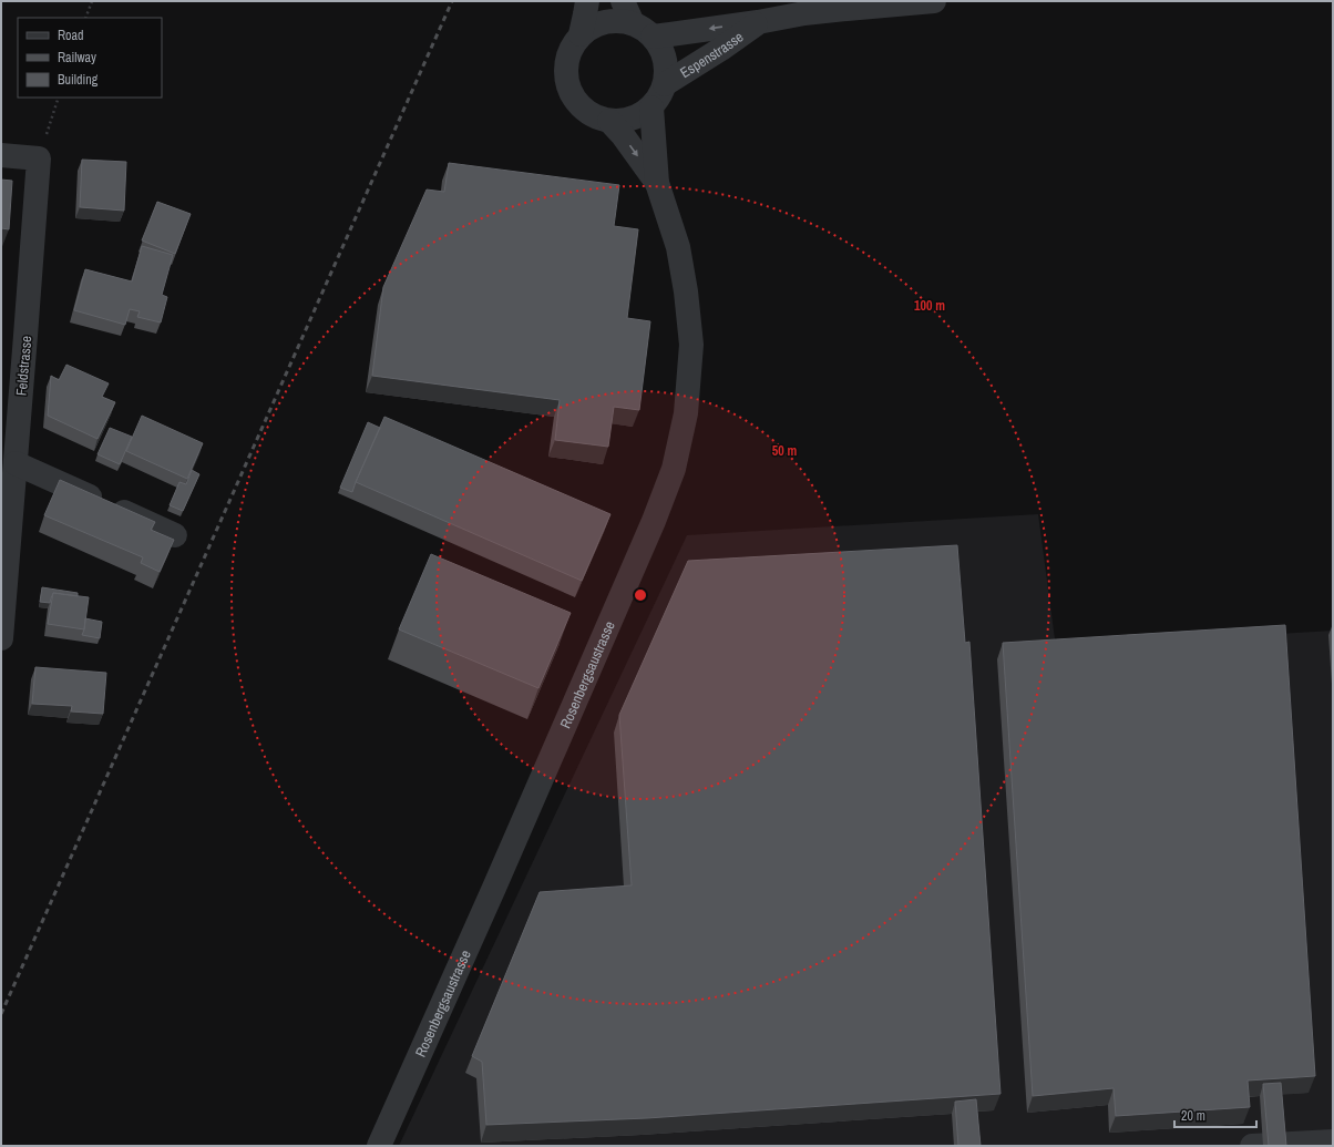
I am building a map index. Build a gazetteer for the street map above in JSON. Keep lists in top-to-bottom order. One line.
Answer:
{"streets":{"street":["Espenstrasse","Feldstrasse","Rosenbergsaustrasse"]},"crossings":[["Espenstrasse","Rosenbergsaustrasse"]],"legend":["Road","Railway","Building"],"scale_bar":"20 m","rings":["100 m","50 m"]}
